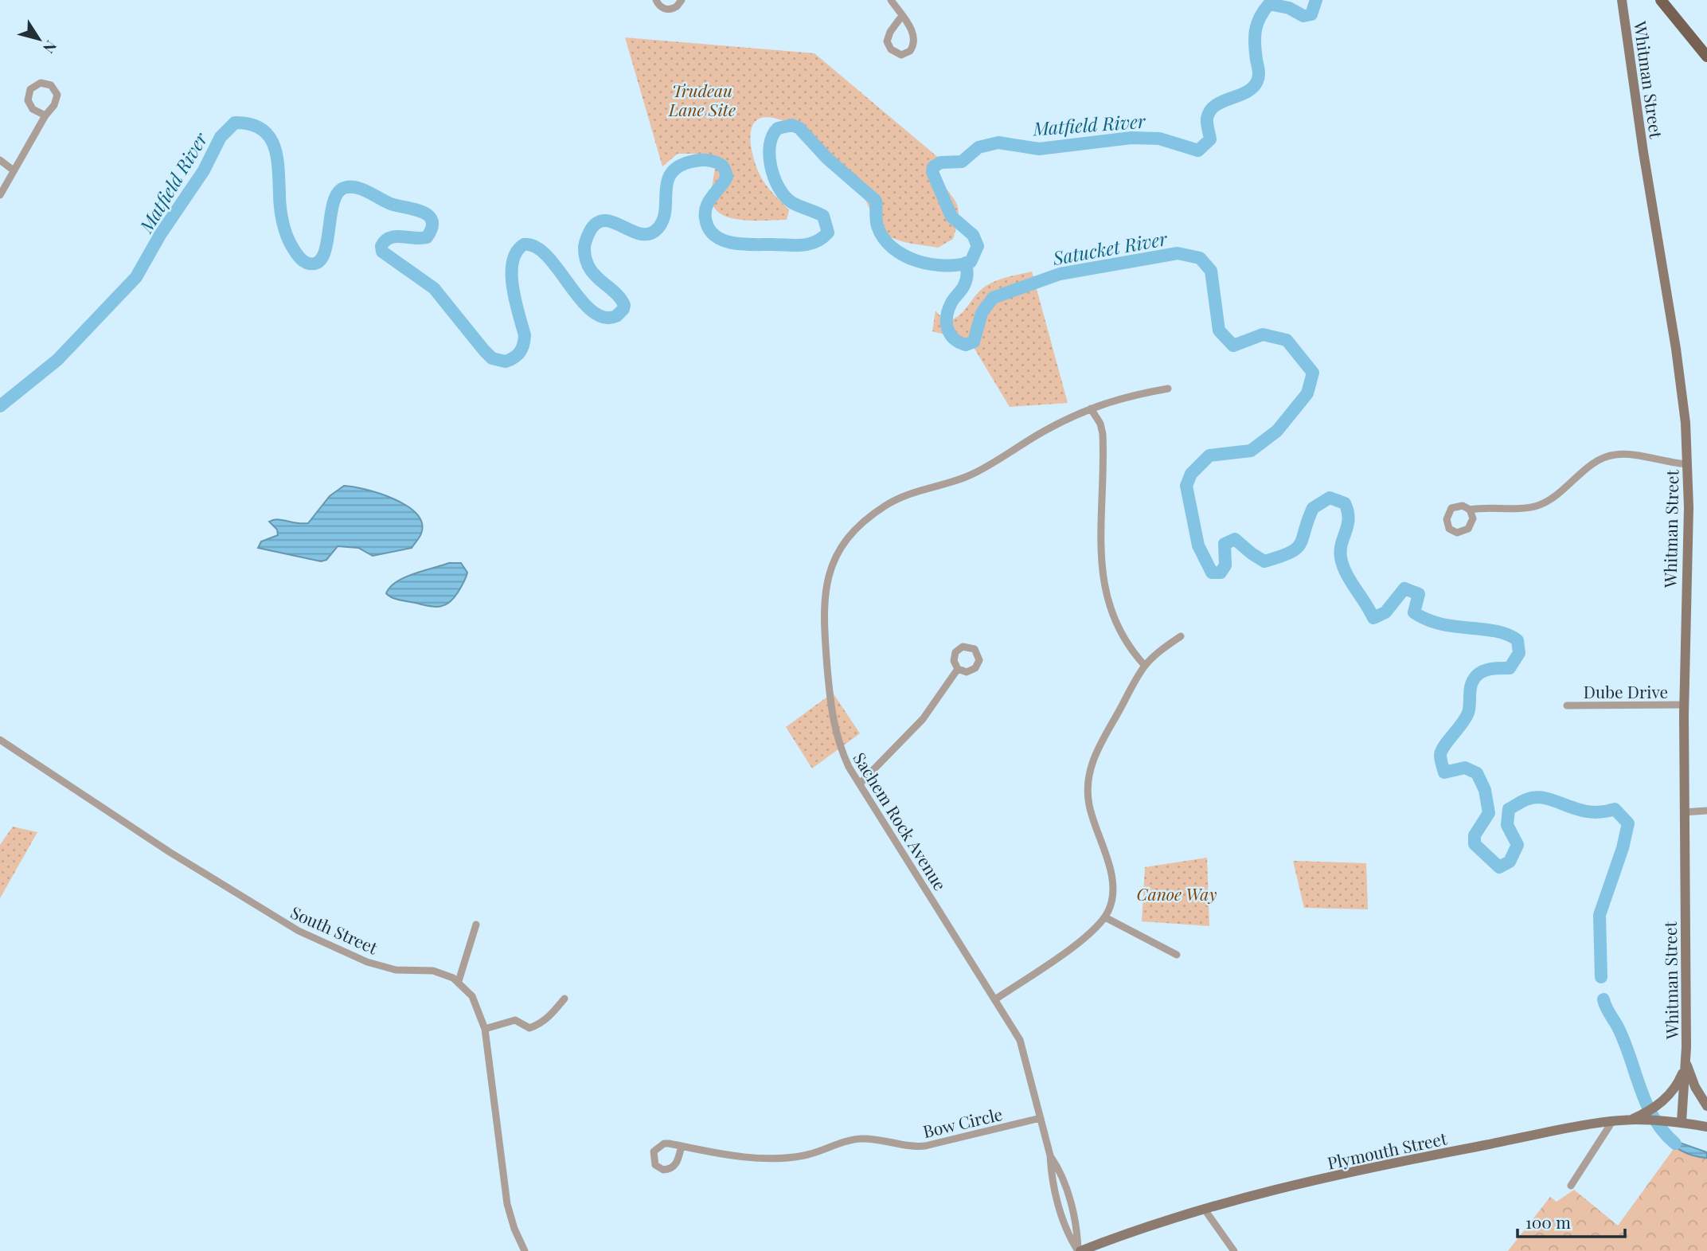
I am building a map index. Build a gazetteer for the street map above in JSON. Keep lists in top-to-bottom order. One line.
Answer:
{"streets":{"main road":["Whitman Street","Plymouth Street"],"street":["Dube Drive","Sachem Rock Avenue","South Street","Bow Circle"]},"crossings":[["Whitman Street","Dube Drive"],["Whitman Street","Plymouth Street"],["Sachem Rock Avenue","Bow Circle"],["Sachem Rock Avenue","Plymouth Street"]],"water":["Matfield River","Satucket River"],"parks":["Trudeau Lane Site","Canoe Way"],"scale_bar":"100 m","north":"bottom right"}
